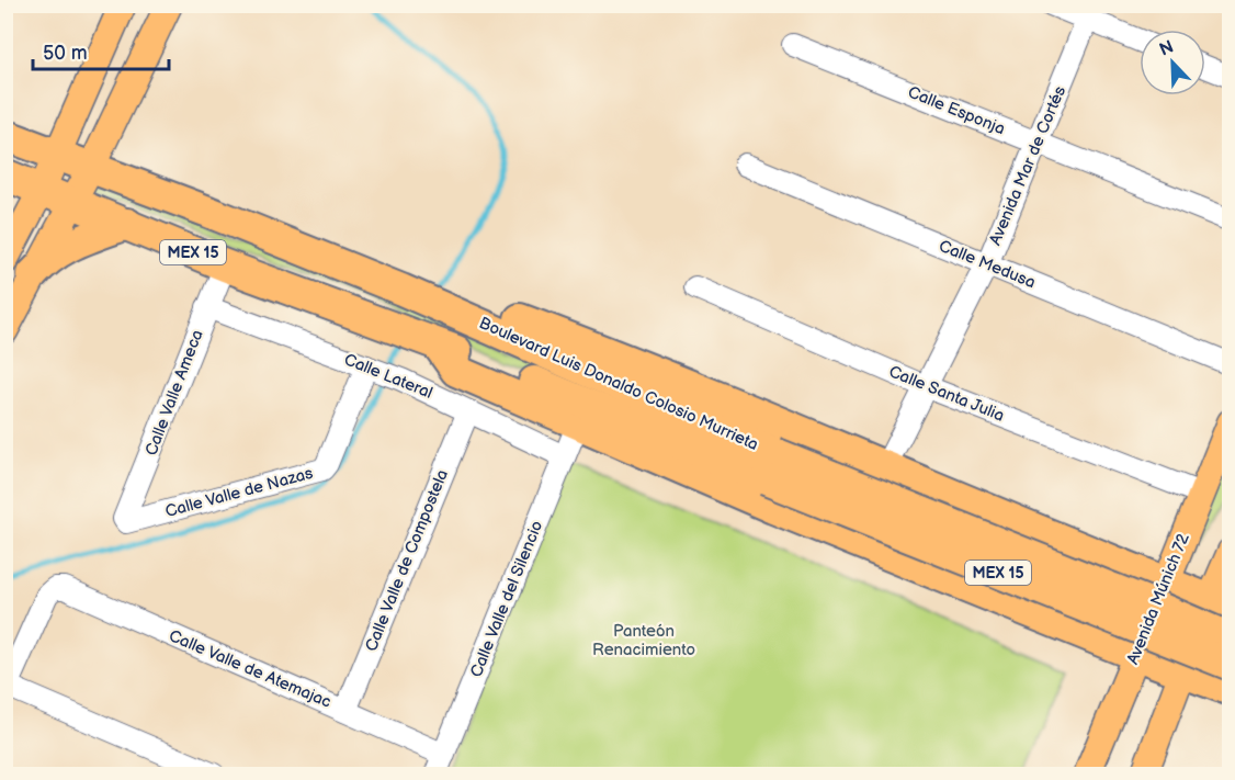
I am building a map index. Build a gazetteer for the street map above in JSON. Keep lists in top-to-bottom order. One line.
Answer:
{"streets":{"highway":["MEX 15","Boulevard Luis Donaldo Colosio Murrieta","Avenida Múnich 72"],"street":["Calle Esponja","Avenida Mar de Cortés","Calle Medusa","Calle Lateral","Calle Valle Ameca","Calle Santa Julia","Calle Valle de Nazas","Calle Valle de Compostela","Calle Valle del Silencio","Calle Valle de Atemajac"]},"crossings":[["Calle Esponja","Avenida Mar de Cortés"],["Avenida Mar de Cortés","Calle Medusa"],["Avenida Mar de Cortés","Calle Santa Julia"],["Calle Lateral","Calle Valle Ameca"],["Calle Lateral","Calle Valle de Nazas"],["Calle Lateral","Calle Valle de Compostela"],["Calle Lateral","Calle Valle del Silencio"],["Boulevard Luis Donaldo Colosio Murrieta","Calle Valle Ameca"],["Calle Valle Ameca","Calle Valle de Nazas"],["Calle Santa Julia","Avenida Múnich 72"],["Calle Valle de Compostela","Calle Valle de Atemajac"],["Calle Valle del Silencio","Calle Valle de Atemajac"]],"parks":["Panteón Renacimiento"],"scale_bar":"50 m","north":"top left"}
